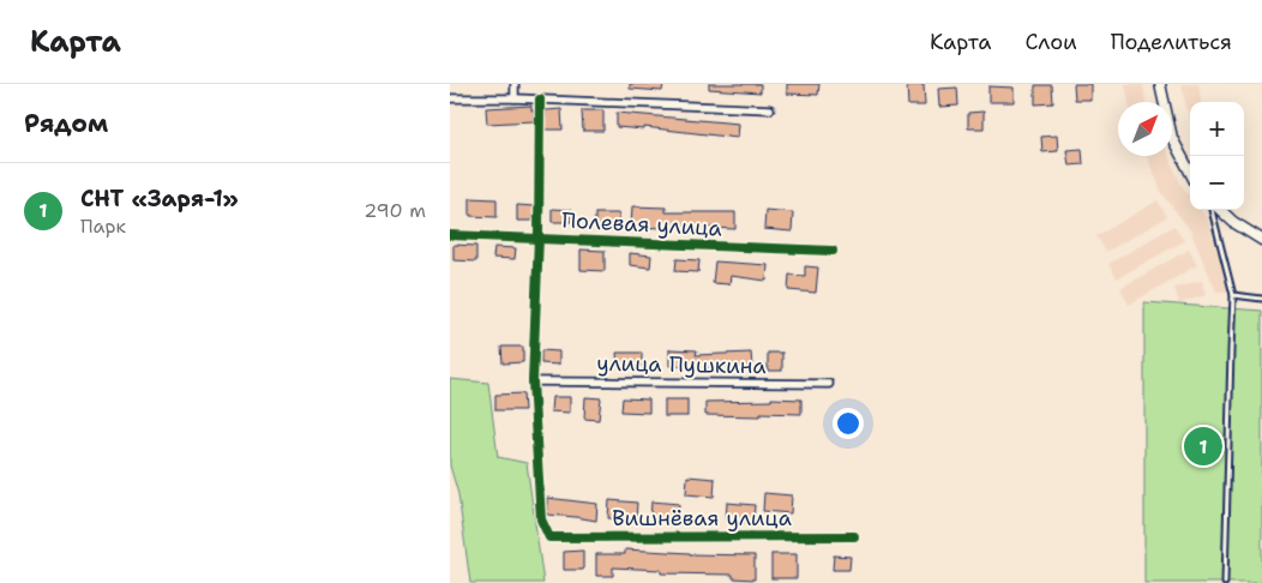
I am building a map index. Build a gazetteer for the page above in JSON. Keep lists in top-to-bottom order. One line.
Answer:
{"streets":{"street":["Полевая улица","улица Пушкина","Вишнёвая улица"]},"crossings":[["улица Пушкина","Вишнёвая улица"]],"north":"top right","page":{"header":"Карта","nav":["Карта","Слои","Поделиться"],"heading":"Рядом","map_buttons":["+","−"],"list":[{"mark":"1","name":"СНТ «Заря-1»","note":"Парк","value":"290 m"}],"pins":"1"}}
